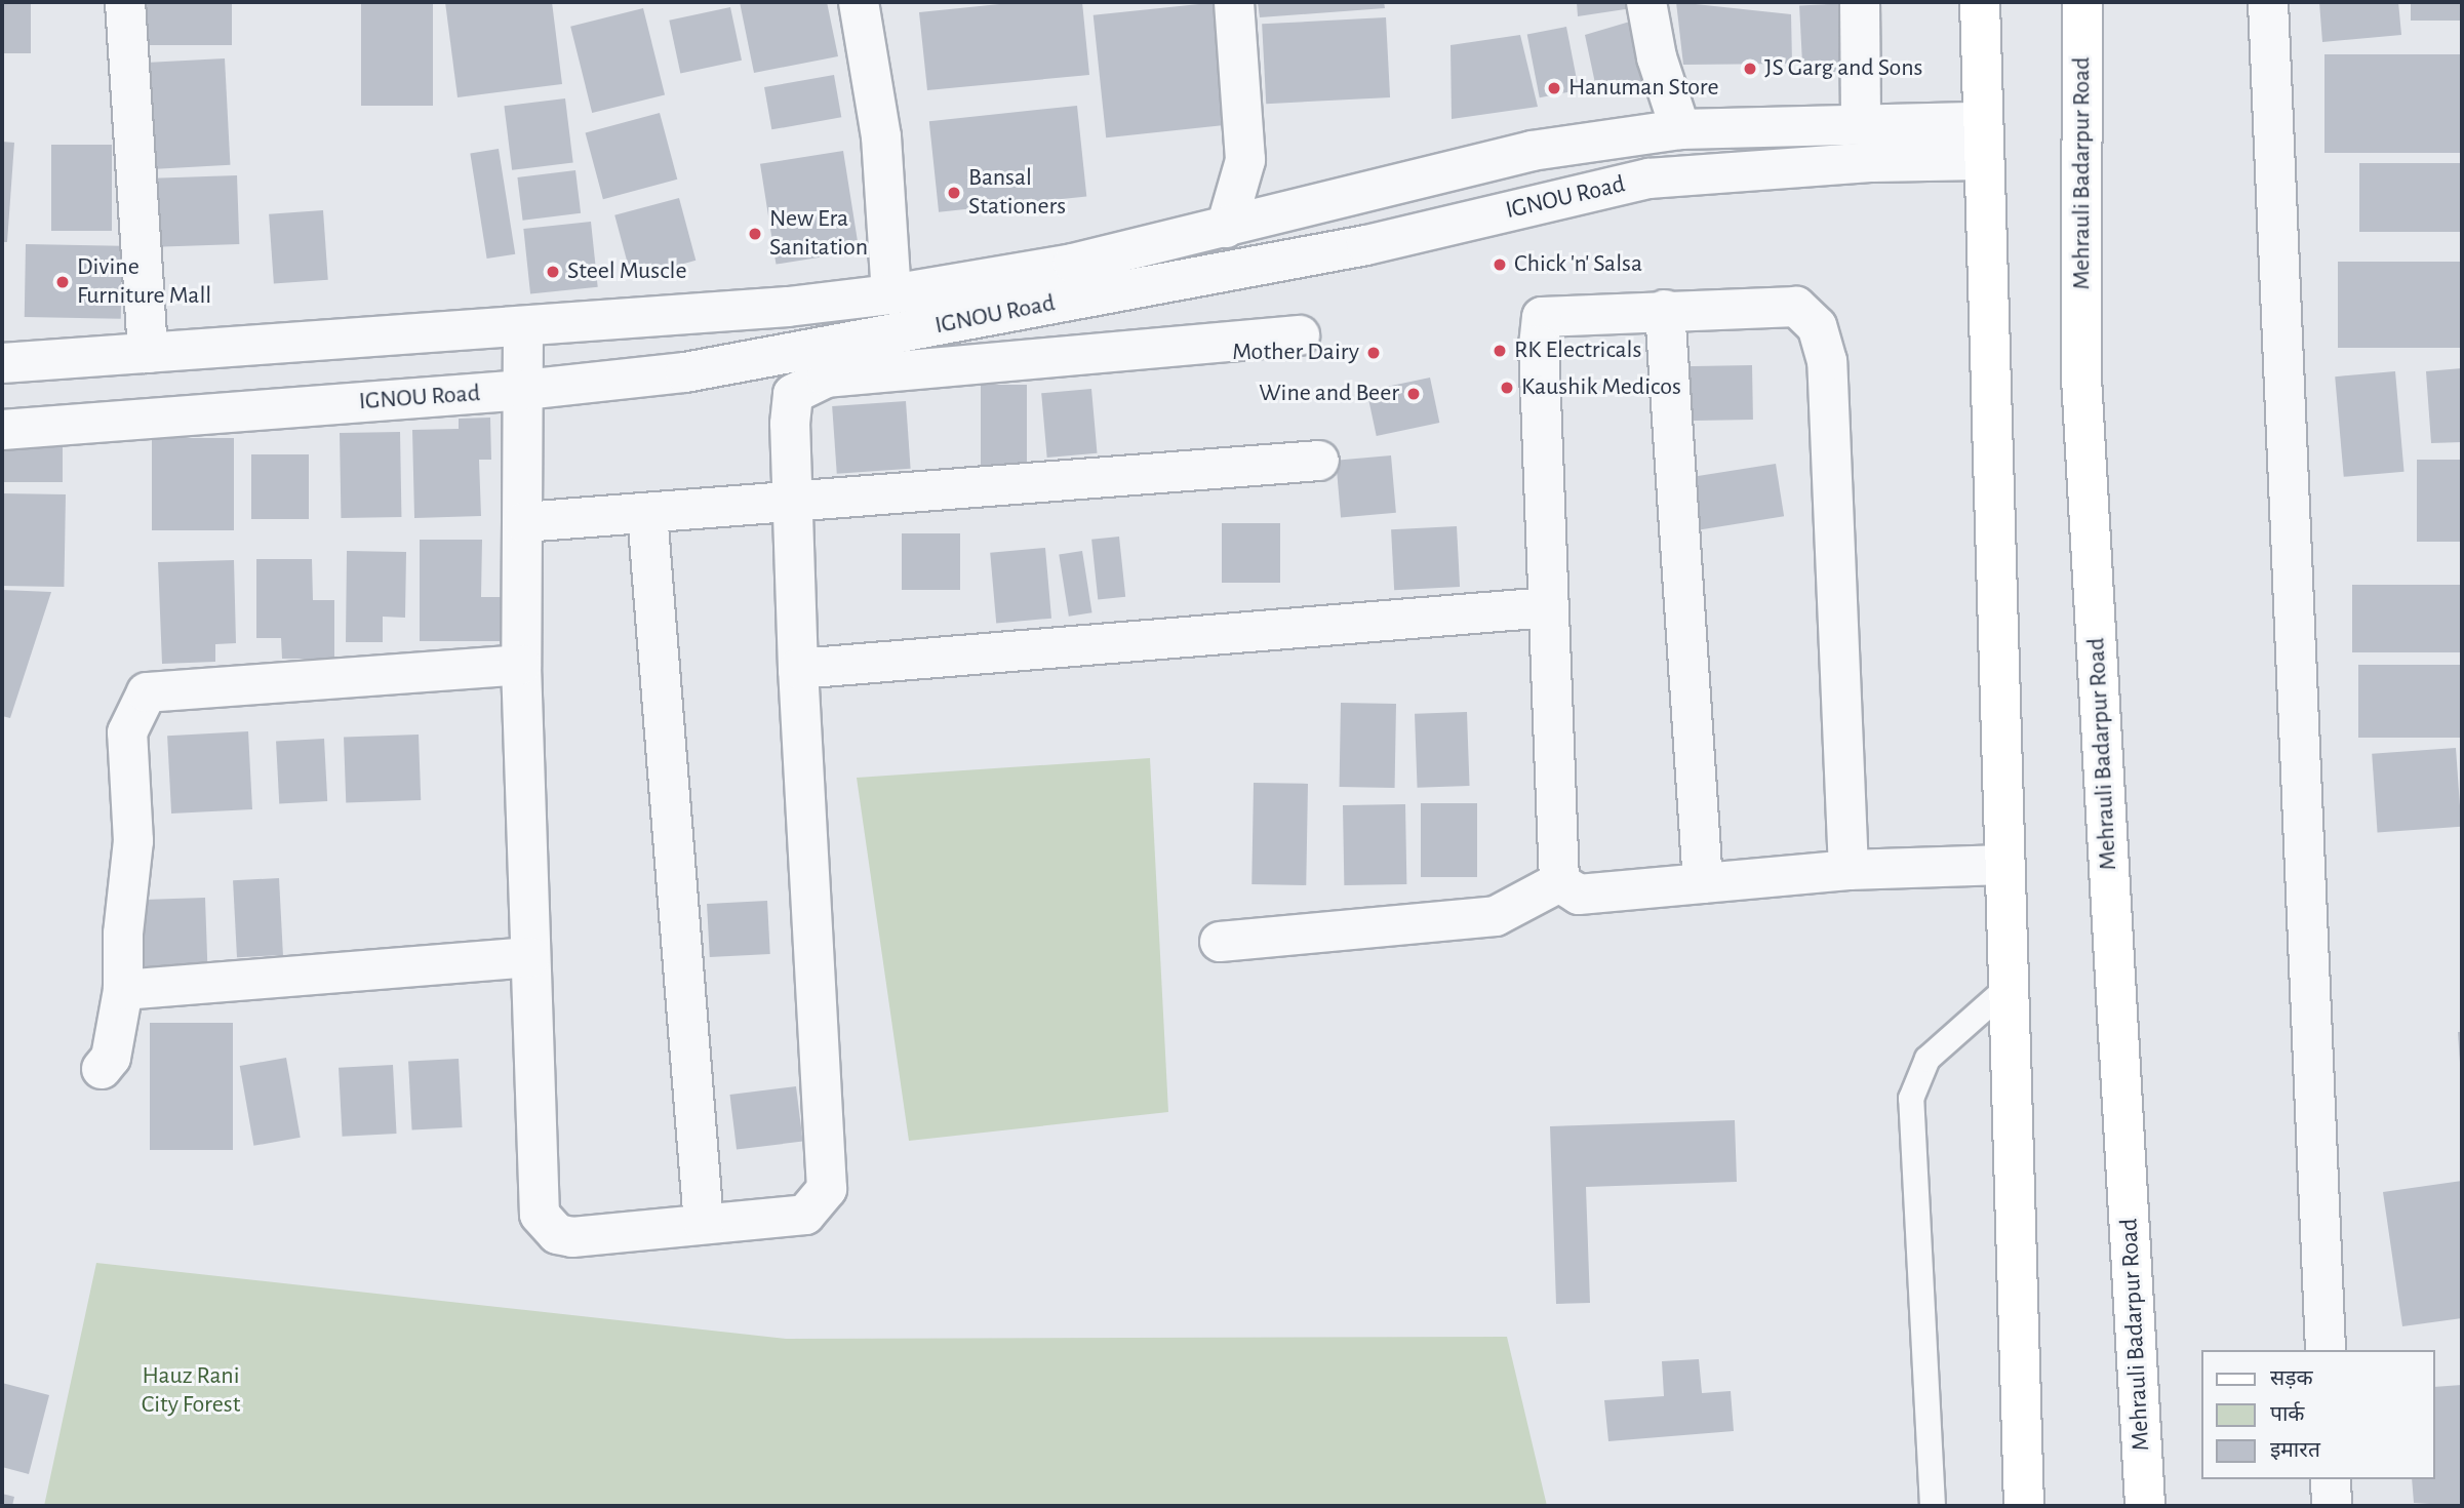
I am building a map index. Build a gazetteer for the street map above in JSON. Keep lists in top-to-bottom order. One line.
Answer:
{"streets":{"main road":["Mehrauli Badarpur Road"],"street":["IGNOU Road"]},"parks":["Hauz Rani City Forest"],"places":["JS Garg and Sons","Hanuman Store","Bansal Stationers","New Era Sanitation","Chick 'n' Salsa","Steel Muscle","Divine Furniture Mall","RK Electricals","Mother Dairy","Kaushik Medicos","Wine and Beer"],"legend":["सड़क","पार्क","इमारत"]}
